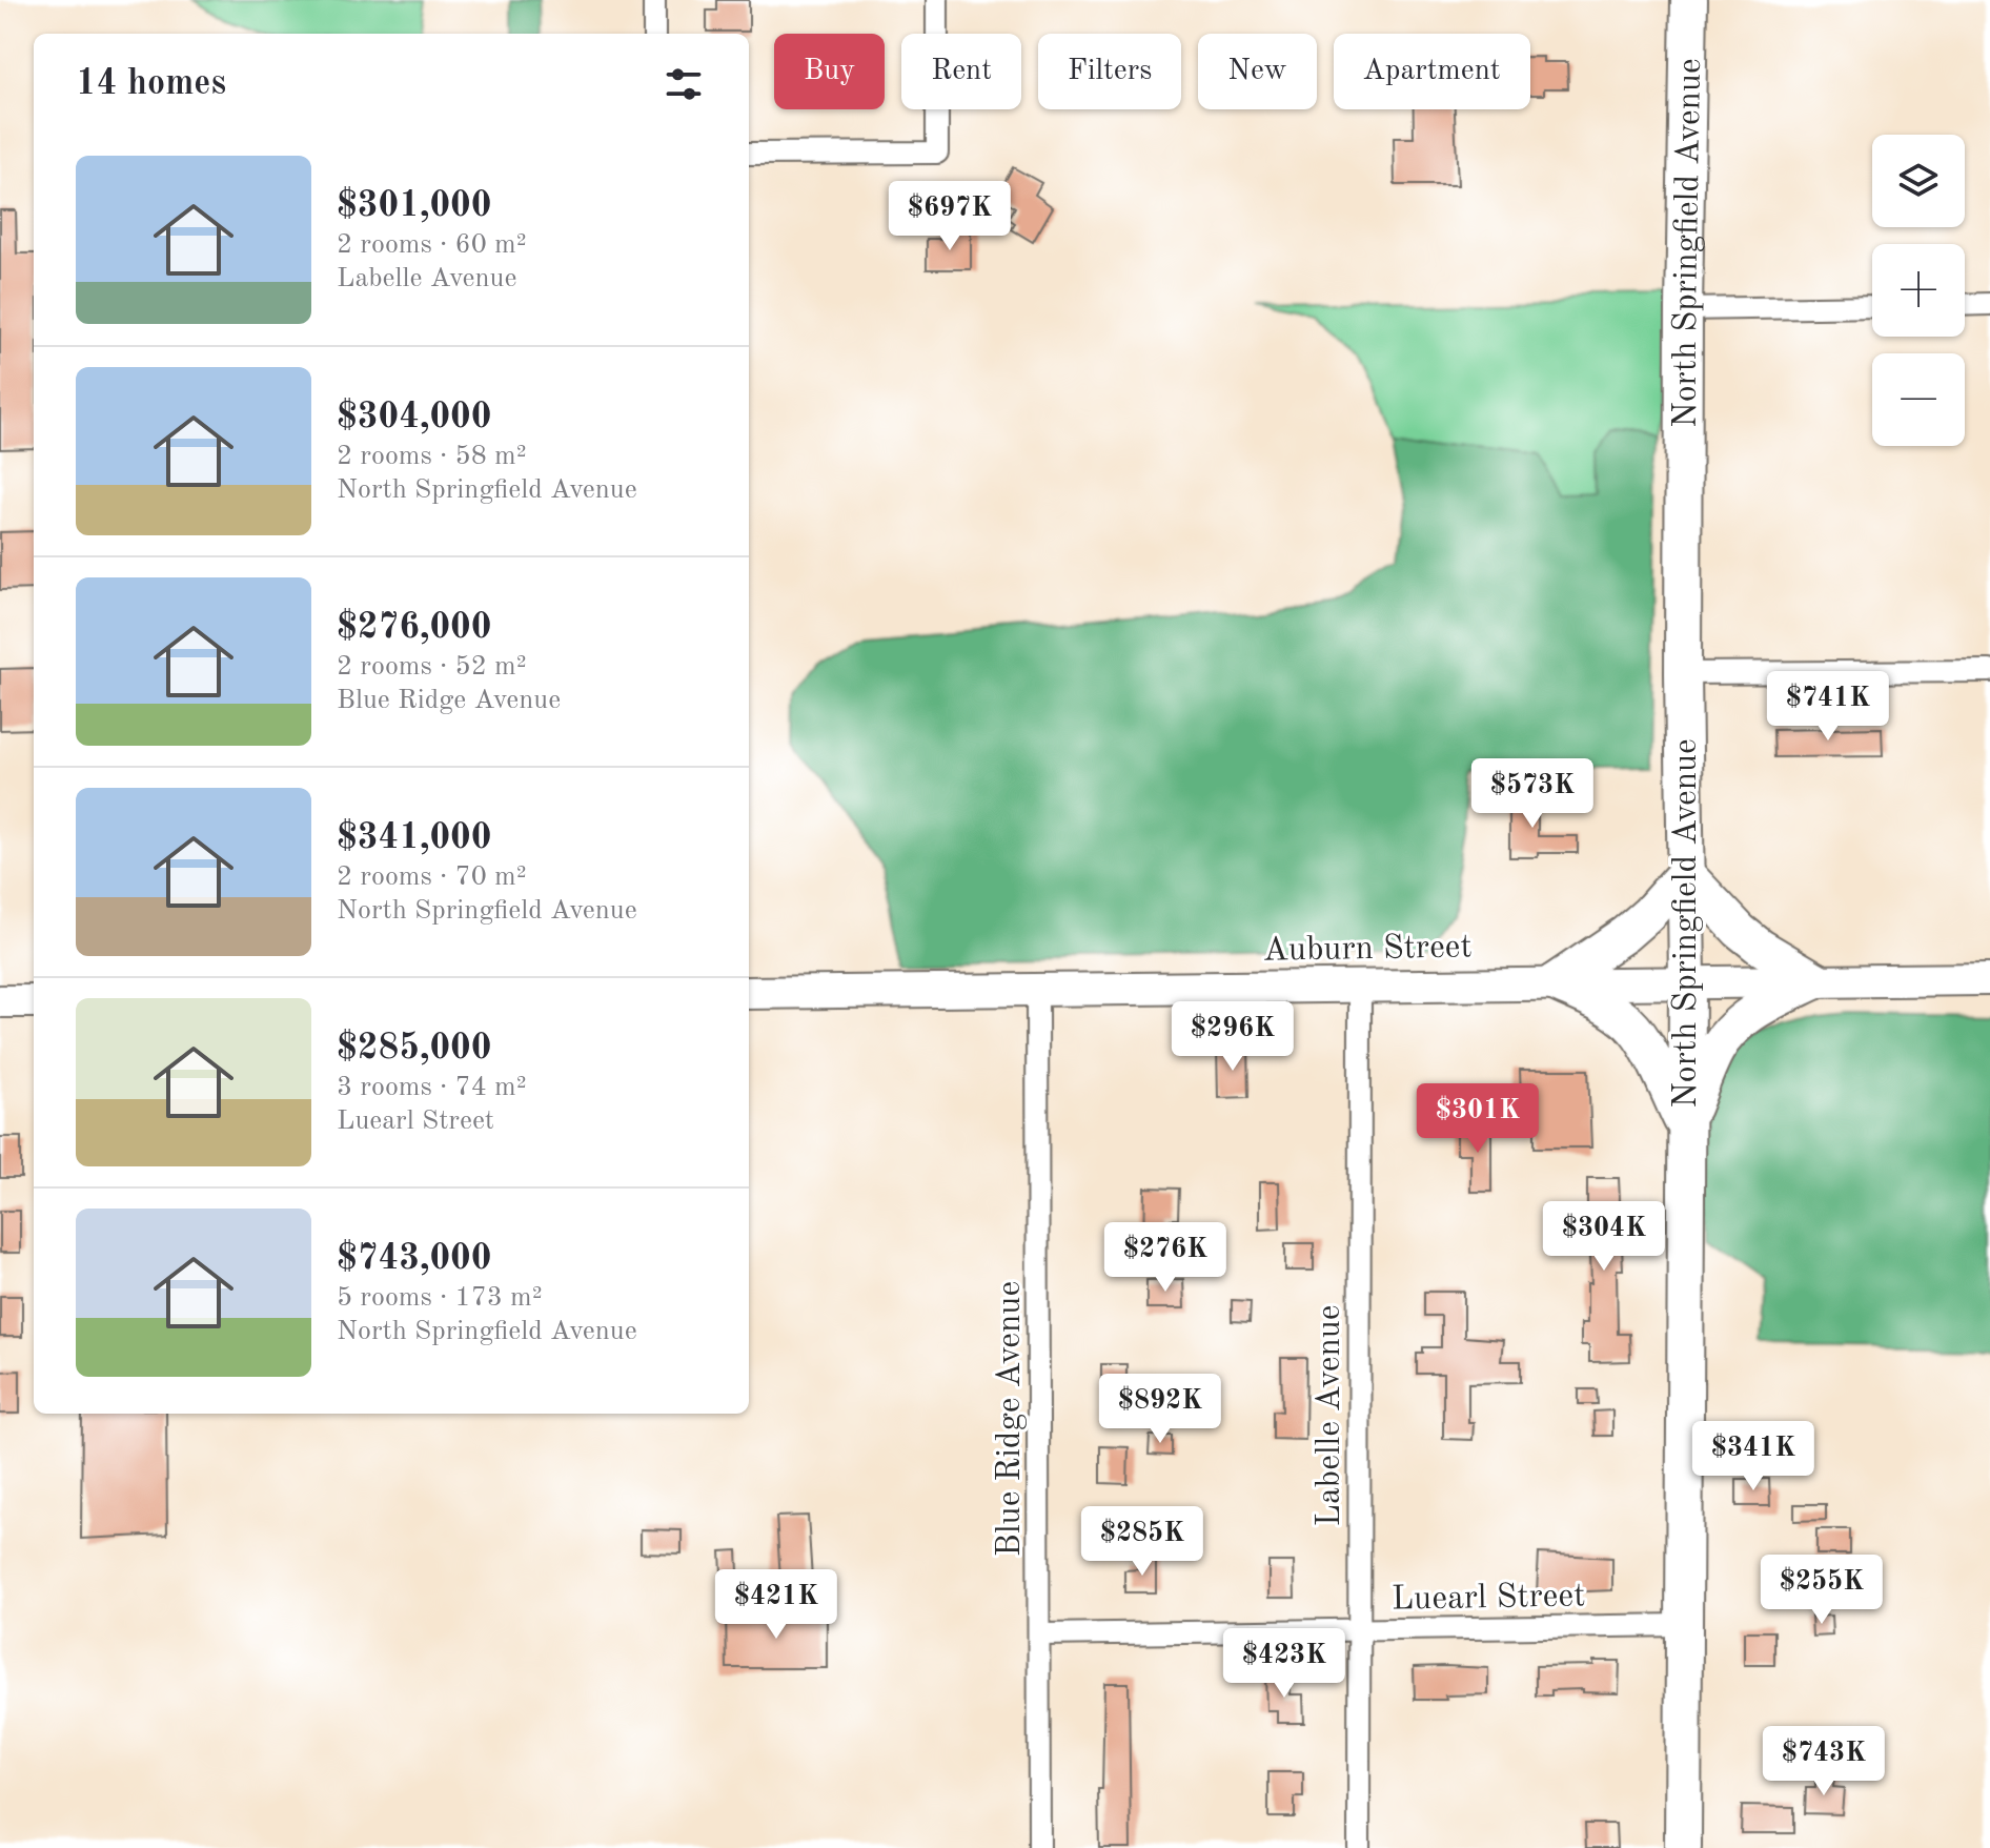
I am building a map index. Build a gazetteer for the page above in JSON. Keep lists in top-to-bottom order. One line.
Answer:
{"streets":{"main road":["North Springfield Avenue","Auburn Street"],"street":["Labelle Avenue","Blue Ridge Avenue","Luearl Street"]},"crossings":[["North Springfield Avenue","Auburn Street"],["North Springfield Avenue","Luearl Street"],["Auburn Street","Labelle Avenue"],["Auburn Street","Blue Ridge Avenue"],["Labelle Avenue","Luearl Street"],["Blue Ridge Avenue","Luearl Street"]],"page":{"chip":["Buy","Rent","Filters","New","Apartment"],"heading":"14 homes","map_buttons":["+","−"],"list":[{"name":"$301,000","note":"2 rooms · 60 m² · Labelle Avenue"},{"name":"$304,000","note":"2 rooms · 58 m² · North Springfield Avenue"},{"name":"$276,000","note":"2 rooms · 52 m² · Blue Ridge Avenue"},{"name":"$341,000","note":"2 rooms · 70 m² · North Springfield Avenue"},{"name":"$285,000","note":"3 rooms · 74 m² · Luearl Street"},{"name":"$743,000","note":"5 rooms · 173 m² · North Springfield Avenue"}],"price":["$697K","$741K","$573K","$296K","$301K","$304K","$276K","$892K","$341K","$285K","$255K","$421K","$423K","$743K"]}}
